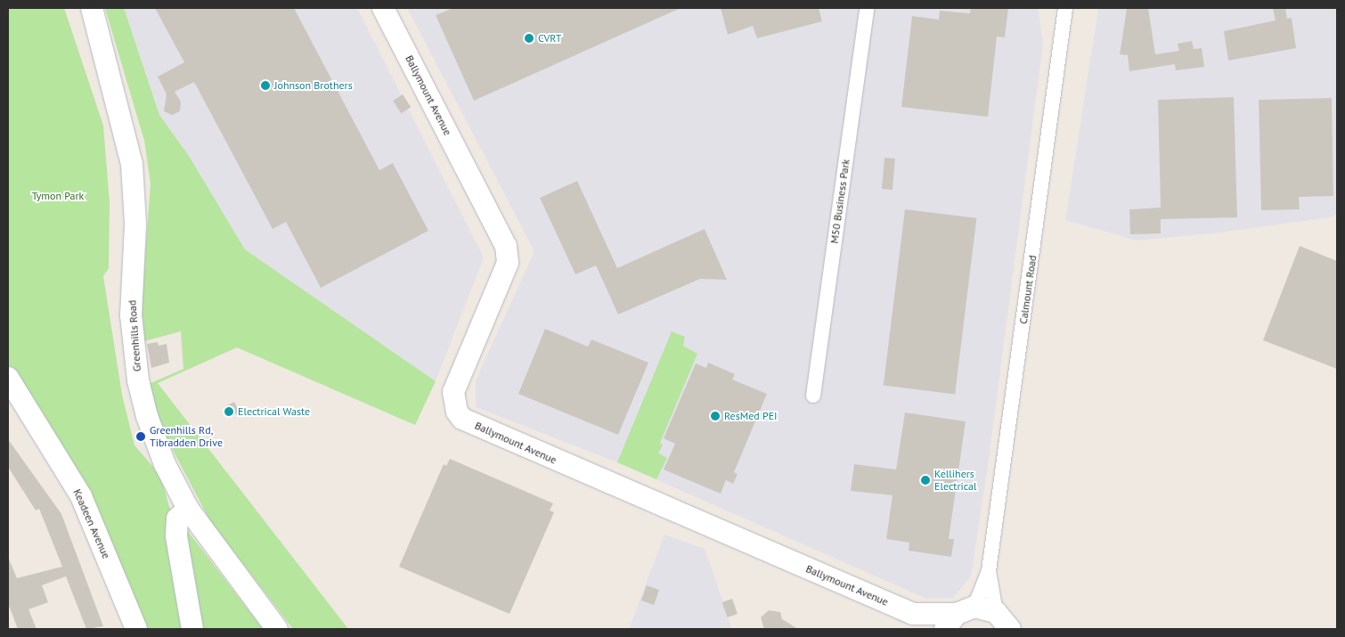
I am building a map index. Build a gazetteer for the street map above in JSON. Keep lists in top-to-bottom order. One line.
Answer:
{"streets":{"street":["Ballymount Avenue","M50 Business Park","Calmount Road","Greenhills Road","Keadeen Avenue"]},"crossings":[["Ballymount Avenue","Calmount Road"]],"parks":["Tymon Park"],"places":["CVRT","Johnson Brothers","Electrical Waste","ResMed PEI","Greenhills Rd, Tibradden Drive","Kellihers Electrical"]}
